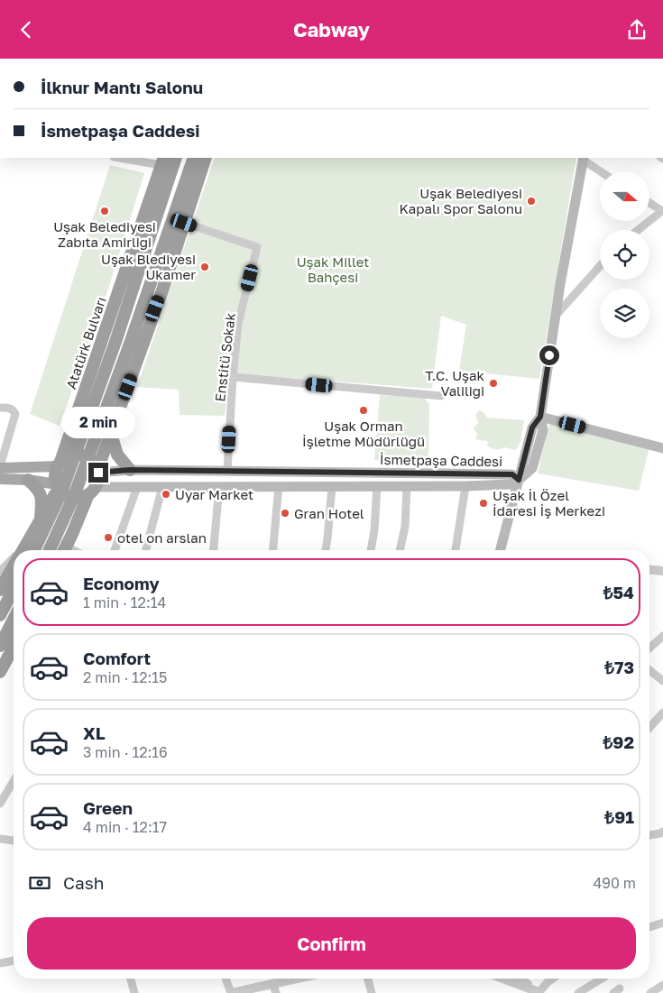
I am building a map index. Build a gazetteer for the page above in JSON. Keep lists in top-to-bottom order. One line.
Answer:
{"streets":{"highway":["Atatürk Bulvarı"],"main road":["İsmetpaşa Caddesi"],"street":["Enstitü Sokak"]},"crossings":[["Atatürk Bulvarı","İsmetpaşa Caddesi"],["Enstitü Sokak","İsmetpaşa Caddesi"]],"parks":["Uşak Millet Bahçesi"],"places":["Uşak Belediyesi Kapalı Spor Salonu","Uşak Belediyesi Zabıta Amirliği","Uşak Blediyesi Ukamer","T.C. Uşak Valiliği","Uşak Orman İşletme Müdürlüğü","Uyar Market","Uşak İl Özel İdaresi İş Merkezi","Gran Hotel","otel on arslan"],"north":"right","page":{"header":"Cabway","banner":["İlknur Mantı Salonu","İsmetpaşa Caddesi"],"bubble":"2 min","list":[{"name":"Economy","note":"1 min · 12:14","value":"₺54"},{"name":"Comfort","note":"2 min · 12:15","value":"₺73"},{"name":"XL","note":"3 min · 12:16","value":"₺92"},{"name":"Green","note":"4 min · 12:17","value":"₺91"}],"pay":["Cash","490 m"],"buttons":"Confirm"}}
